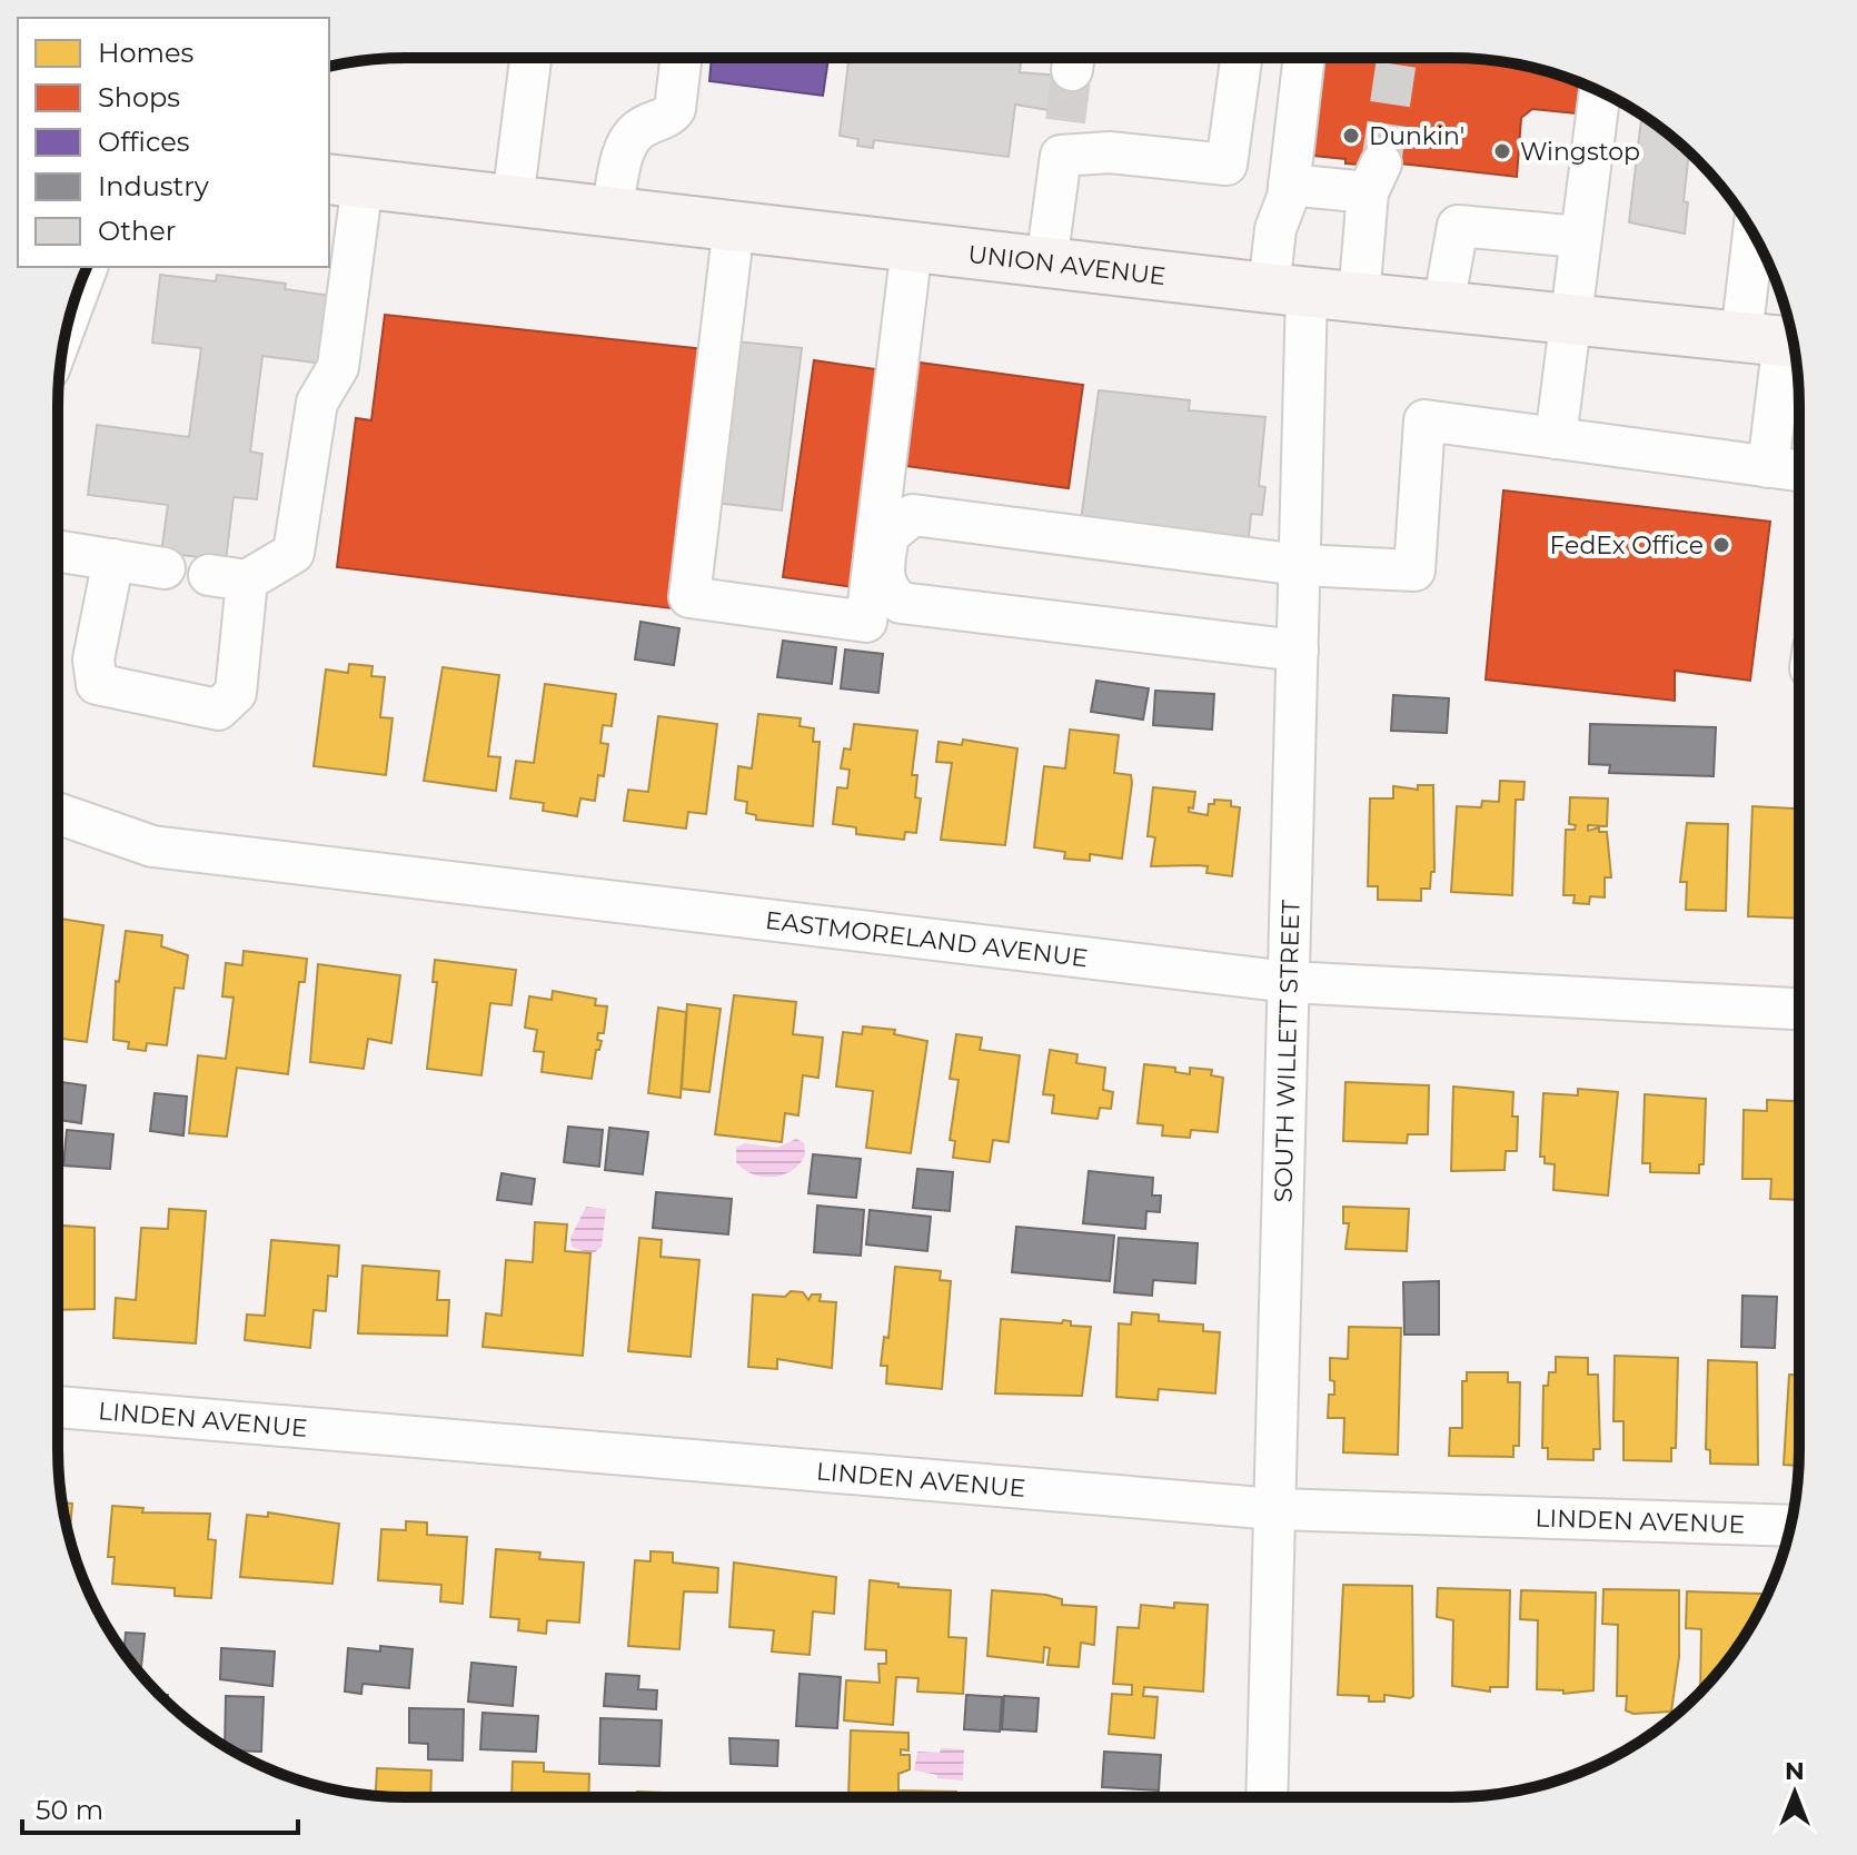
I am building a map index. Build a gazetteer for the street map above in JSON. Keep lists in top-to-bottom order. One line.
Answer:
{"streets":{"main road":["UNION AVENUE"],"street":["EASTMORELAND AVENUE","SOUTH WILLETT STREET","LINDEN AVENUE"]},"crossings":[["UNION AVENUE","SOUTH WILLETT STREET"],["EASTMORELAND AVENUE","SOUTH WILLETT STREET"],["SOUTH WILLETT STREET","LINDEN AVENUE"]],"places":["Dunkin'","Wingstop","FedEx Office"],"legend":["Homes","Shops","Offices","Industry","Other"],"scale_bar":"50 m","north":"top"}
